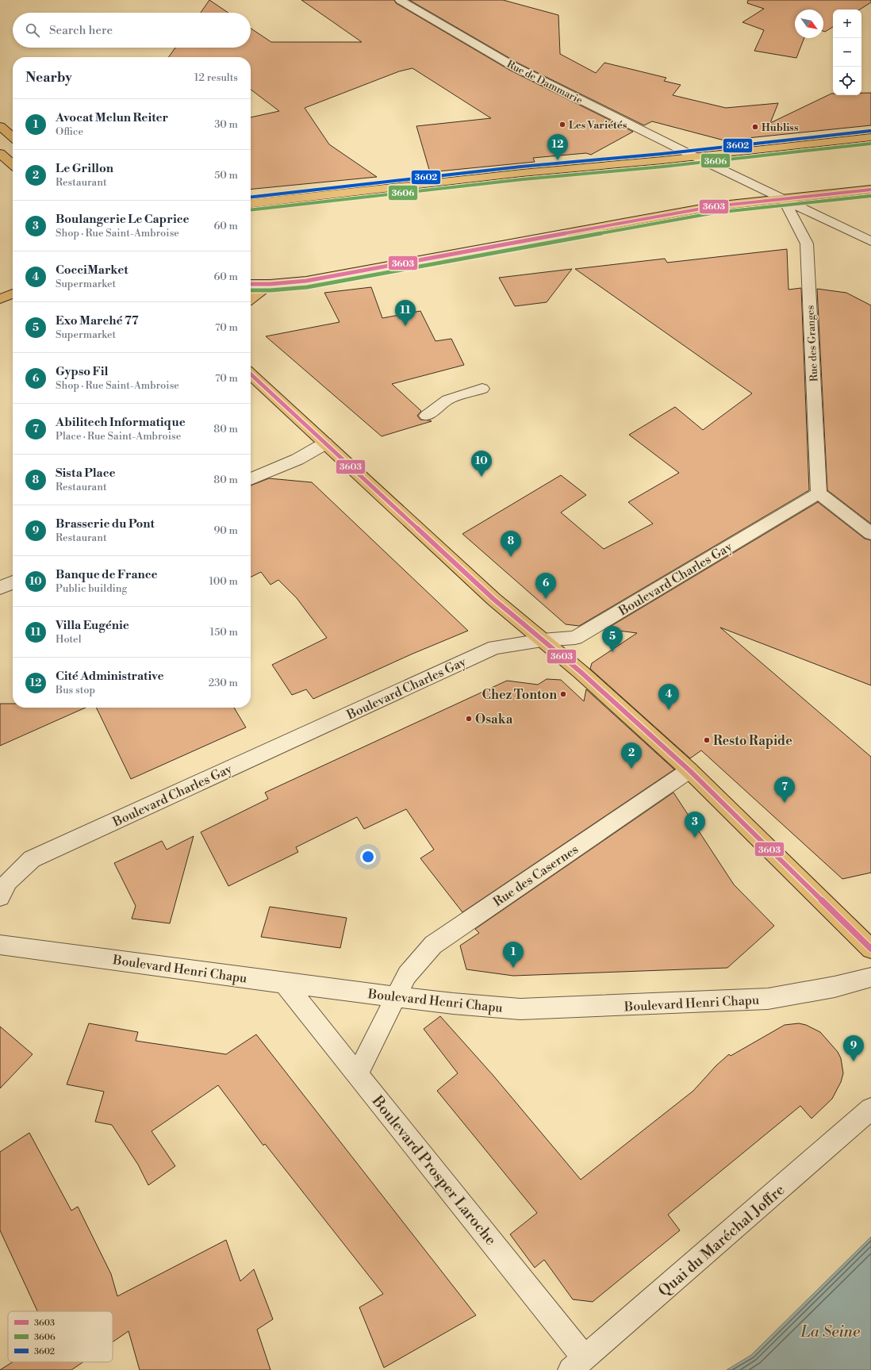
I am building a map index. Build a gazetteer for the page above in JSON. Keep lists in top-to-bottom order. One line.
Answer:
{"streets":{"street":["Rue de Dammarie","Rue des Granges","Boulevard Charles Gay","Rue des Casernes","Boulevard Henri Chapu","Boulevard Prosper Laroche","Quai du Maréchal Joffre"]},"crossings":[["Rue de Dammarie","Rue des Granges"],["Rue des Granges","Boulevard Charles Gay"],["Rue des Casernes","Boulevard Henri Chapu"],["Rue des Casernes","Boulevard Prosper Laroche"],["Boulevard Henri Chapu","Boulevard Prosper Laroche"],["Boulevard Prosper Laroche","Quai du Maréchal Joffre"]],"water":["La Seine"],"places":["Les Variétés","Hubliss","Chez Tonton","Osaka","Resto Rapide"],"lines":["transit line 3602","transit line 3606","transit line 3603"],"legend":["3603","3606","3602"],"north":"bottom right","page":{"map_buttons":["+","−"],"search":"Search here","heading":["Nearby","12 results"],"list":[{"mark":"1","name":"Avocat Melun Reiter","note":"Office","value":"30 m"},{"mark":"2","name":"Le Grillon","note":"Restaurant","value":"50 m"},{"mark":"3","name":"Boulangerie Le Caprice","note":"Shop · Rue Saint-Ambroise","value":"60 m"},{"mark":"4","name":"CocciMarket","note":"Supermarket","value":"60 m"},{"mark":"5","name":"Exo Marché 77","note":"Supermarket","value":"70 m"},{"mark":"6","name":"Gypso Fil","note":"Shop · Rue Saint-Ambroise","value":"70 m"},{"mark":"7","name":"Abilitech Informatique","note":"Place · Rue Saint-Ambroise","value":"80 m"},{"mark":"8","name":"Sista Place","note":"Restaurant","value":"80 m"},{"mark":"9","name":"Brasserie du Pont","note":"Restaurant","value":"90 m"},{"mark":"10","name":"Banque de France","note":"Public building","value":"100 m"},{"mark":"11","name":"Villa Eugénie","note":"Hotel","value":"150 m"},{"mark":"12","name":"Cité Administrative","note":"Bus stop","value":"230 m"}],"pins":["12","11","10","8","6","5","4","2","7","3","1","9"]}}
